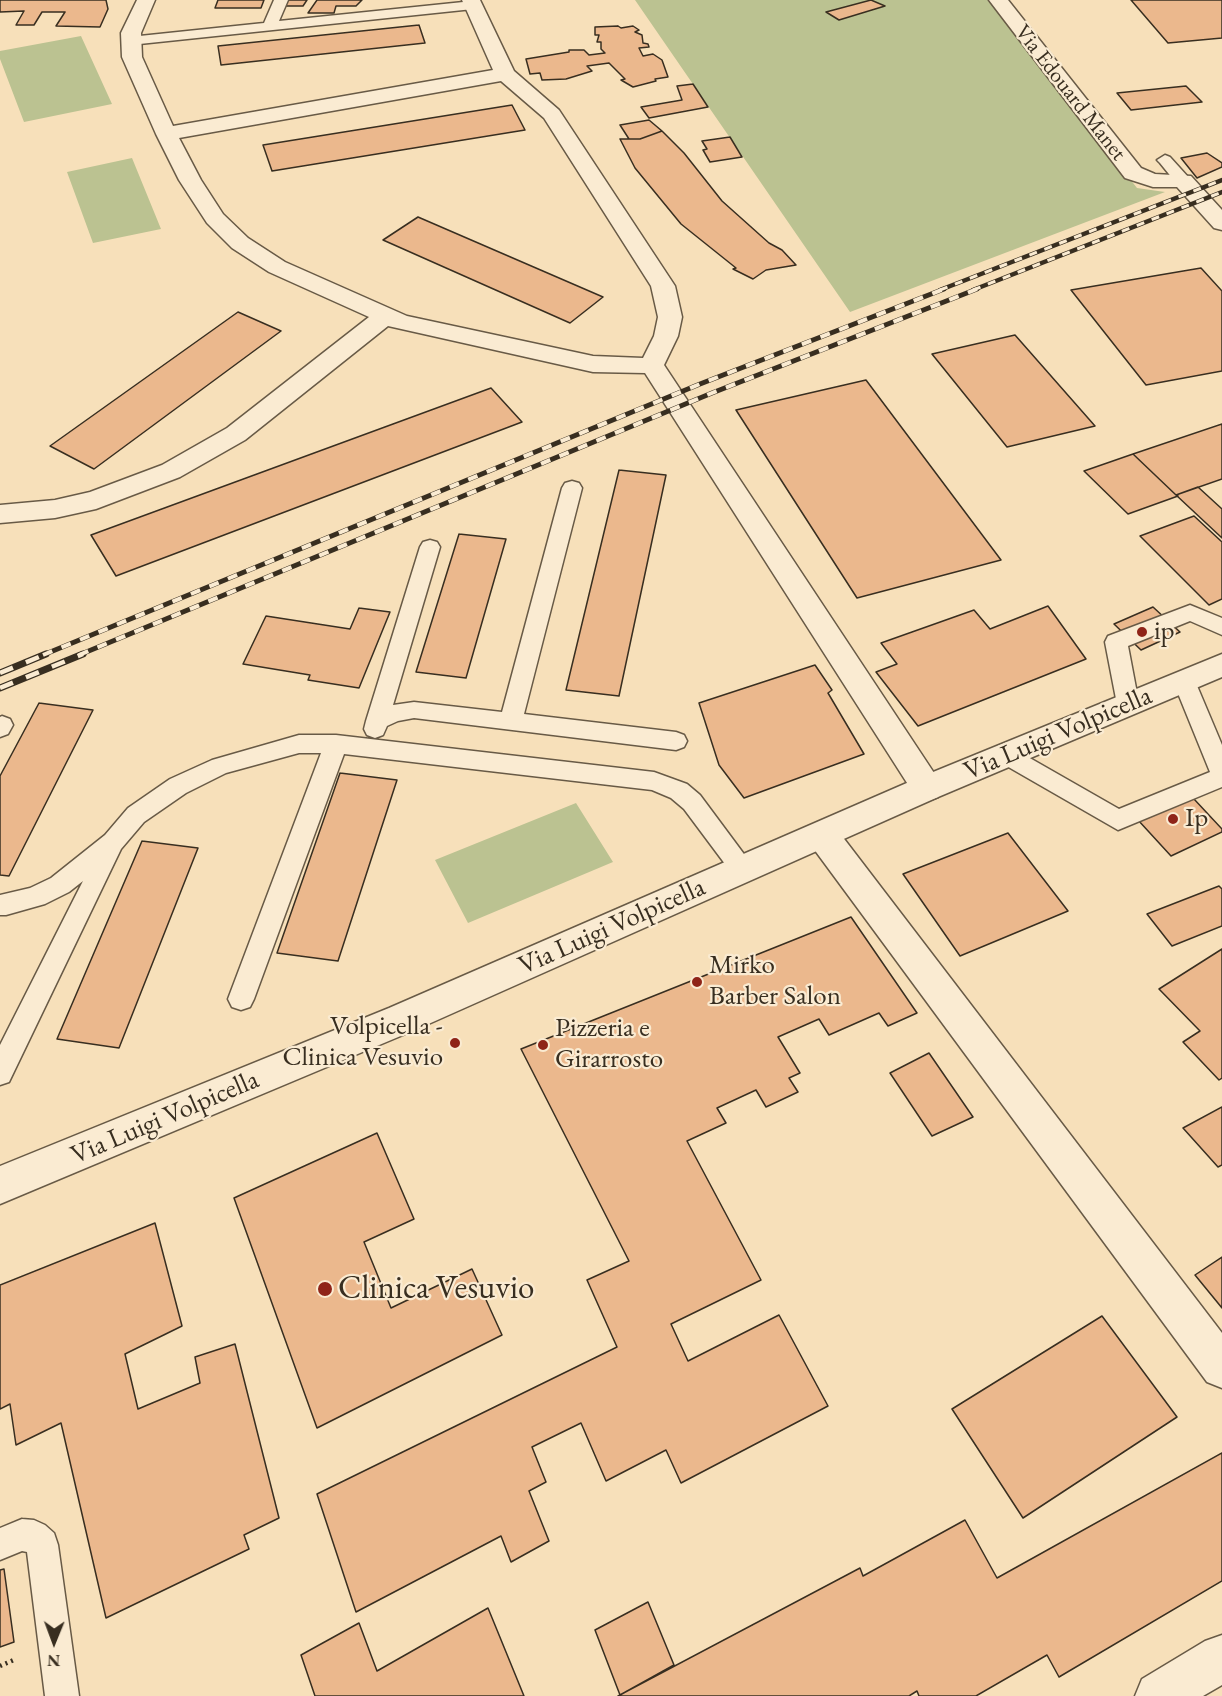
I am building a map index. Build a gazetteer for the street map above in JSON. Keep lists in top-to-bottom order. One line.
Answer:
{"streets":{"street":["Via Edouard Manet","Via Luigi Volpicella"]},"places":["ip","Ip","Mirko Barber Salon","Volpicella - Clinica Vesuvio","Pizzeria e Girarrosto","Clinica Vesuvio"],"north":"bottom"}
